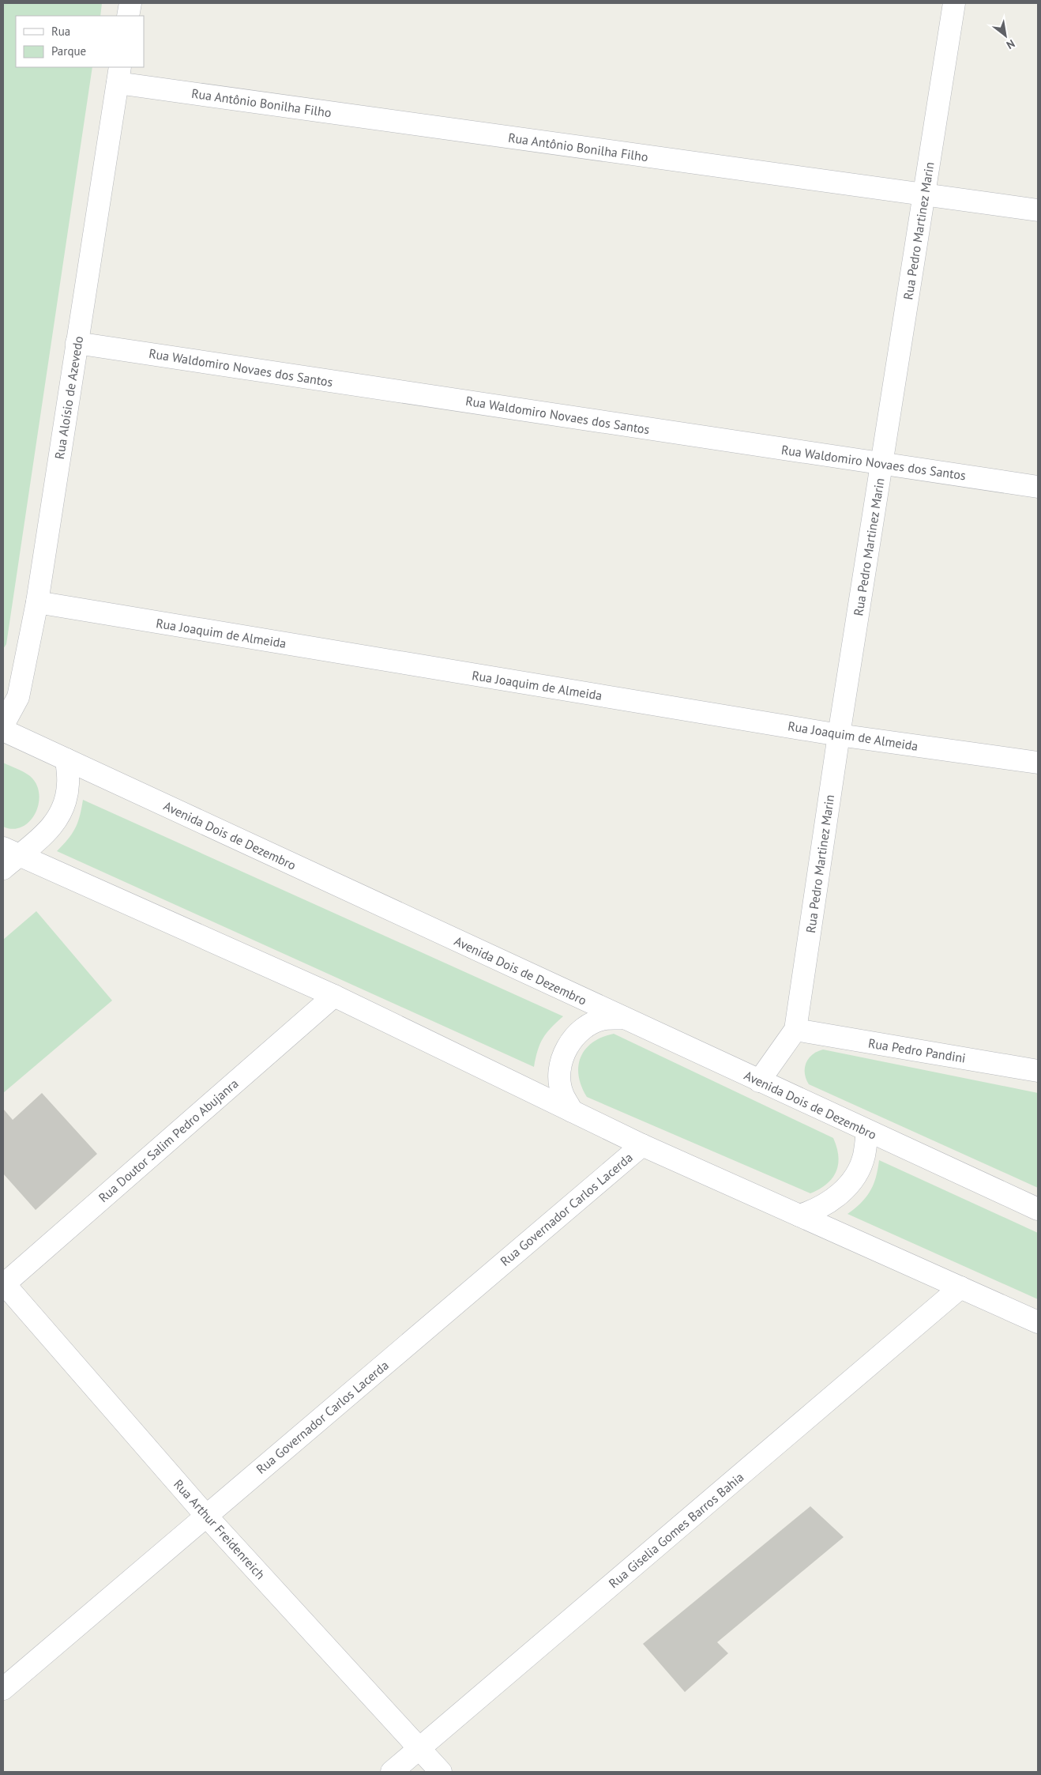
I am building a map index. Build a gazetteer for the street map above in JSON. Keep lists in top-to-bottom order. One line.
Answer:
{"streets":{"street":["Rua Antônio Bonilha Filho","Rua Pedro Martinez Marin","Rua Waldomiro Novaes dos Santos","Rua Aloísio de Azevedo","Rua Joaquim de Almeida","Avenida Dois de Dezembro","Rua Pedro Pandini","Rua Doutor Salim Pedro Abujanra","Rua Governador Carlos Lacerda","Rua Arthur Freidenreich","Rua Giselia Gomes Barros Bahia"]},"crossings":[["Rua Antônio Bonilha Filho","Rua Pedro Martinez Marin"],["Rua Antônio Bonilha Filho","Rua Aloísio de Azevedo"],["Rua Pedro Martinez Marin","Rua Waldomiro Novaes dos Santos"],["Rua Pedro Martinez Marin","Rua Joaquim de Almeida"],["Rua Pedro Martinez Marin","Avenida Dois de Dezembro"],["Rua Pedro Martinez Marin","Rua Pedro Pandini"],["Rua Waldomiro Novaes dos Santos","Rua Aloísio de Azevedo"],["Rua Aloísio de Azevedo","Rua Joaquim de Almeida"],["Rua Doutor Salim Pedro Abujanra","Rua Arthur Freidenreich"],["Rua Governador Carlos Lacerda","Rua Arthur Freidenreich"],["Rua Arthur Freidenreich","Rua Giselia Gomes Barros Bahia"]],"legend":["Rua","Parque"],"north":"bottom right"}
